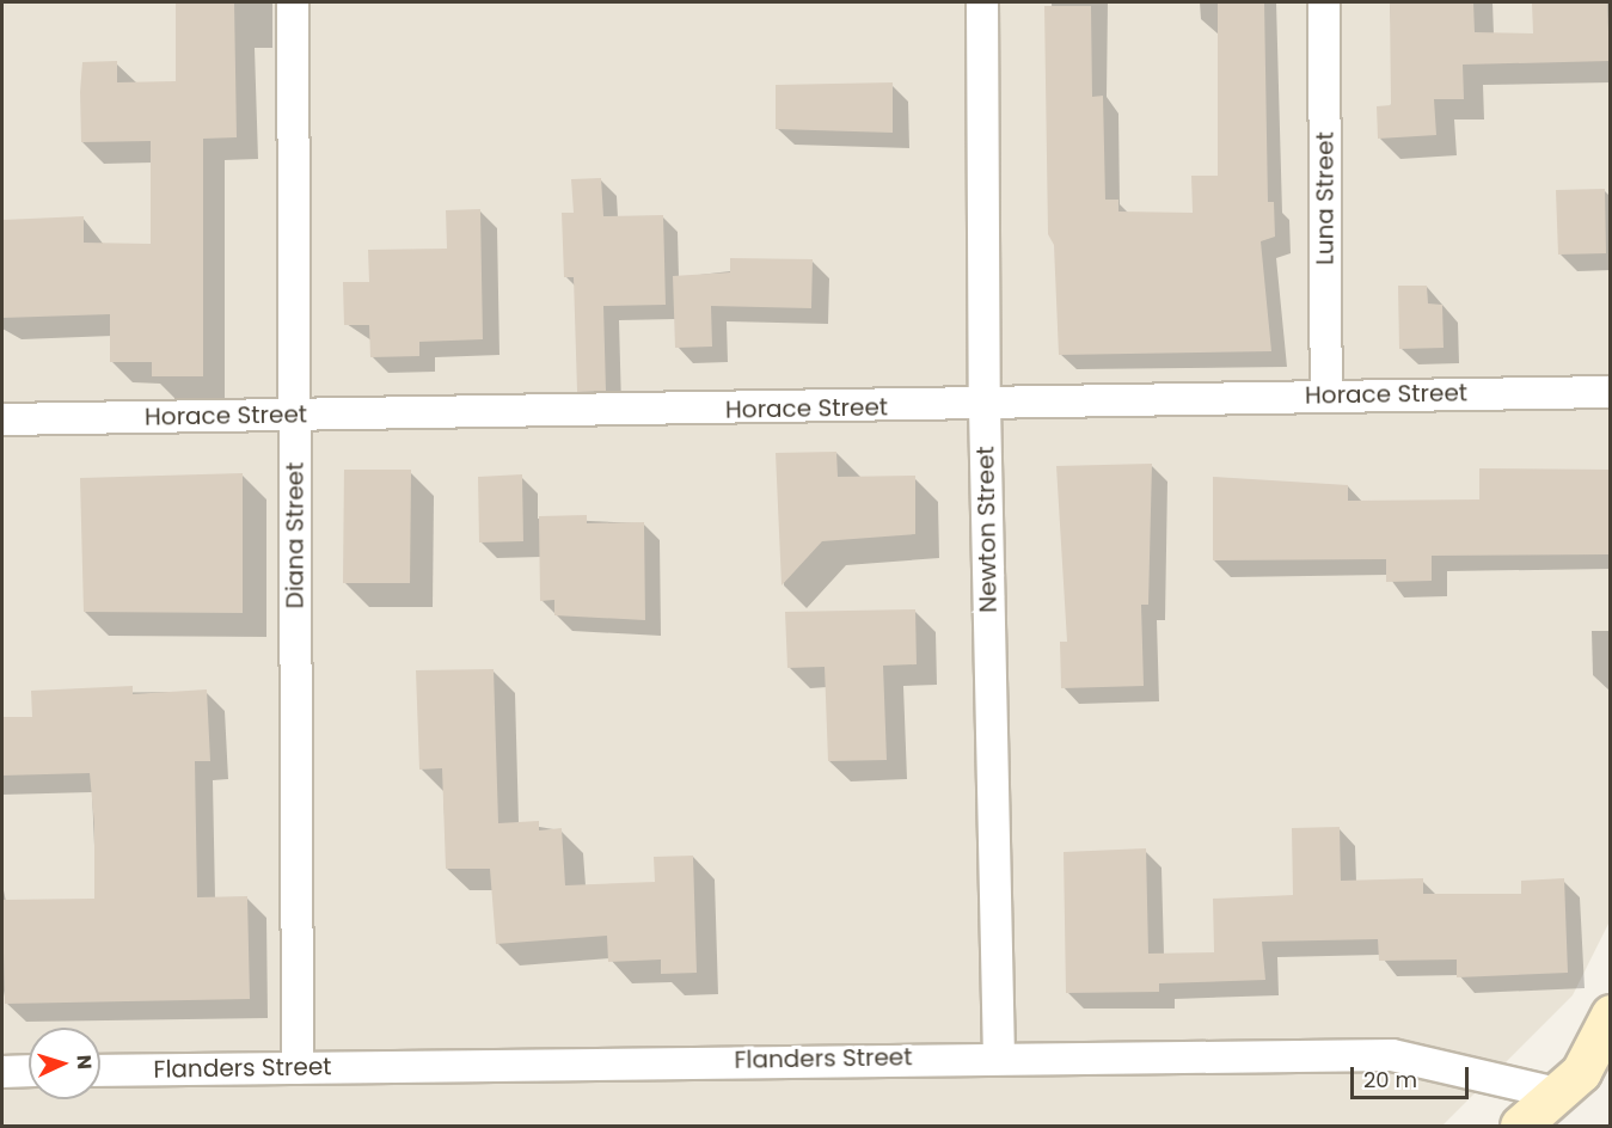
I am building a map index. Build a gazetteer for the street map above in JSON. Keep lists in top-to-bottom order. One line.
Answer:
{"streets":{"street":["Luna Street","Horace Street","Newton Street","Diana Street","Flanders Street"]},"crossings":[["Luna Street","Horace Street"],["Horace Street","Newton Street"],["Horace Street","Diana Street"],["Newton Street","Flanders Street"],["Diana Street","Flanders Street"]],"scale_bar":"20 m","north":"right"}
